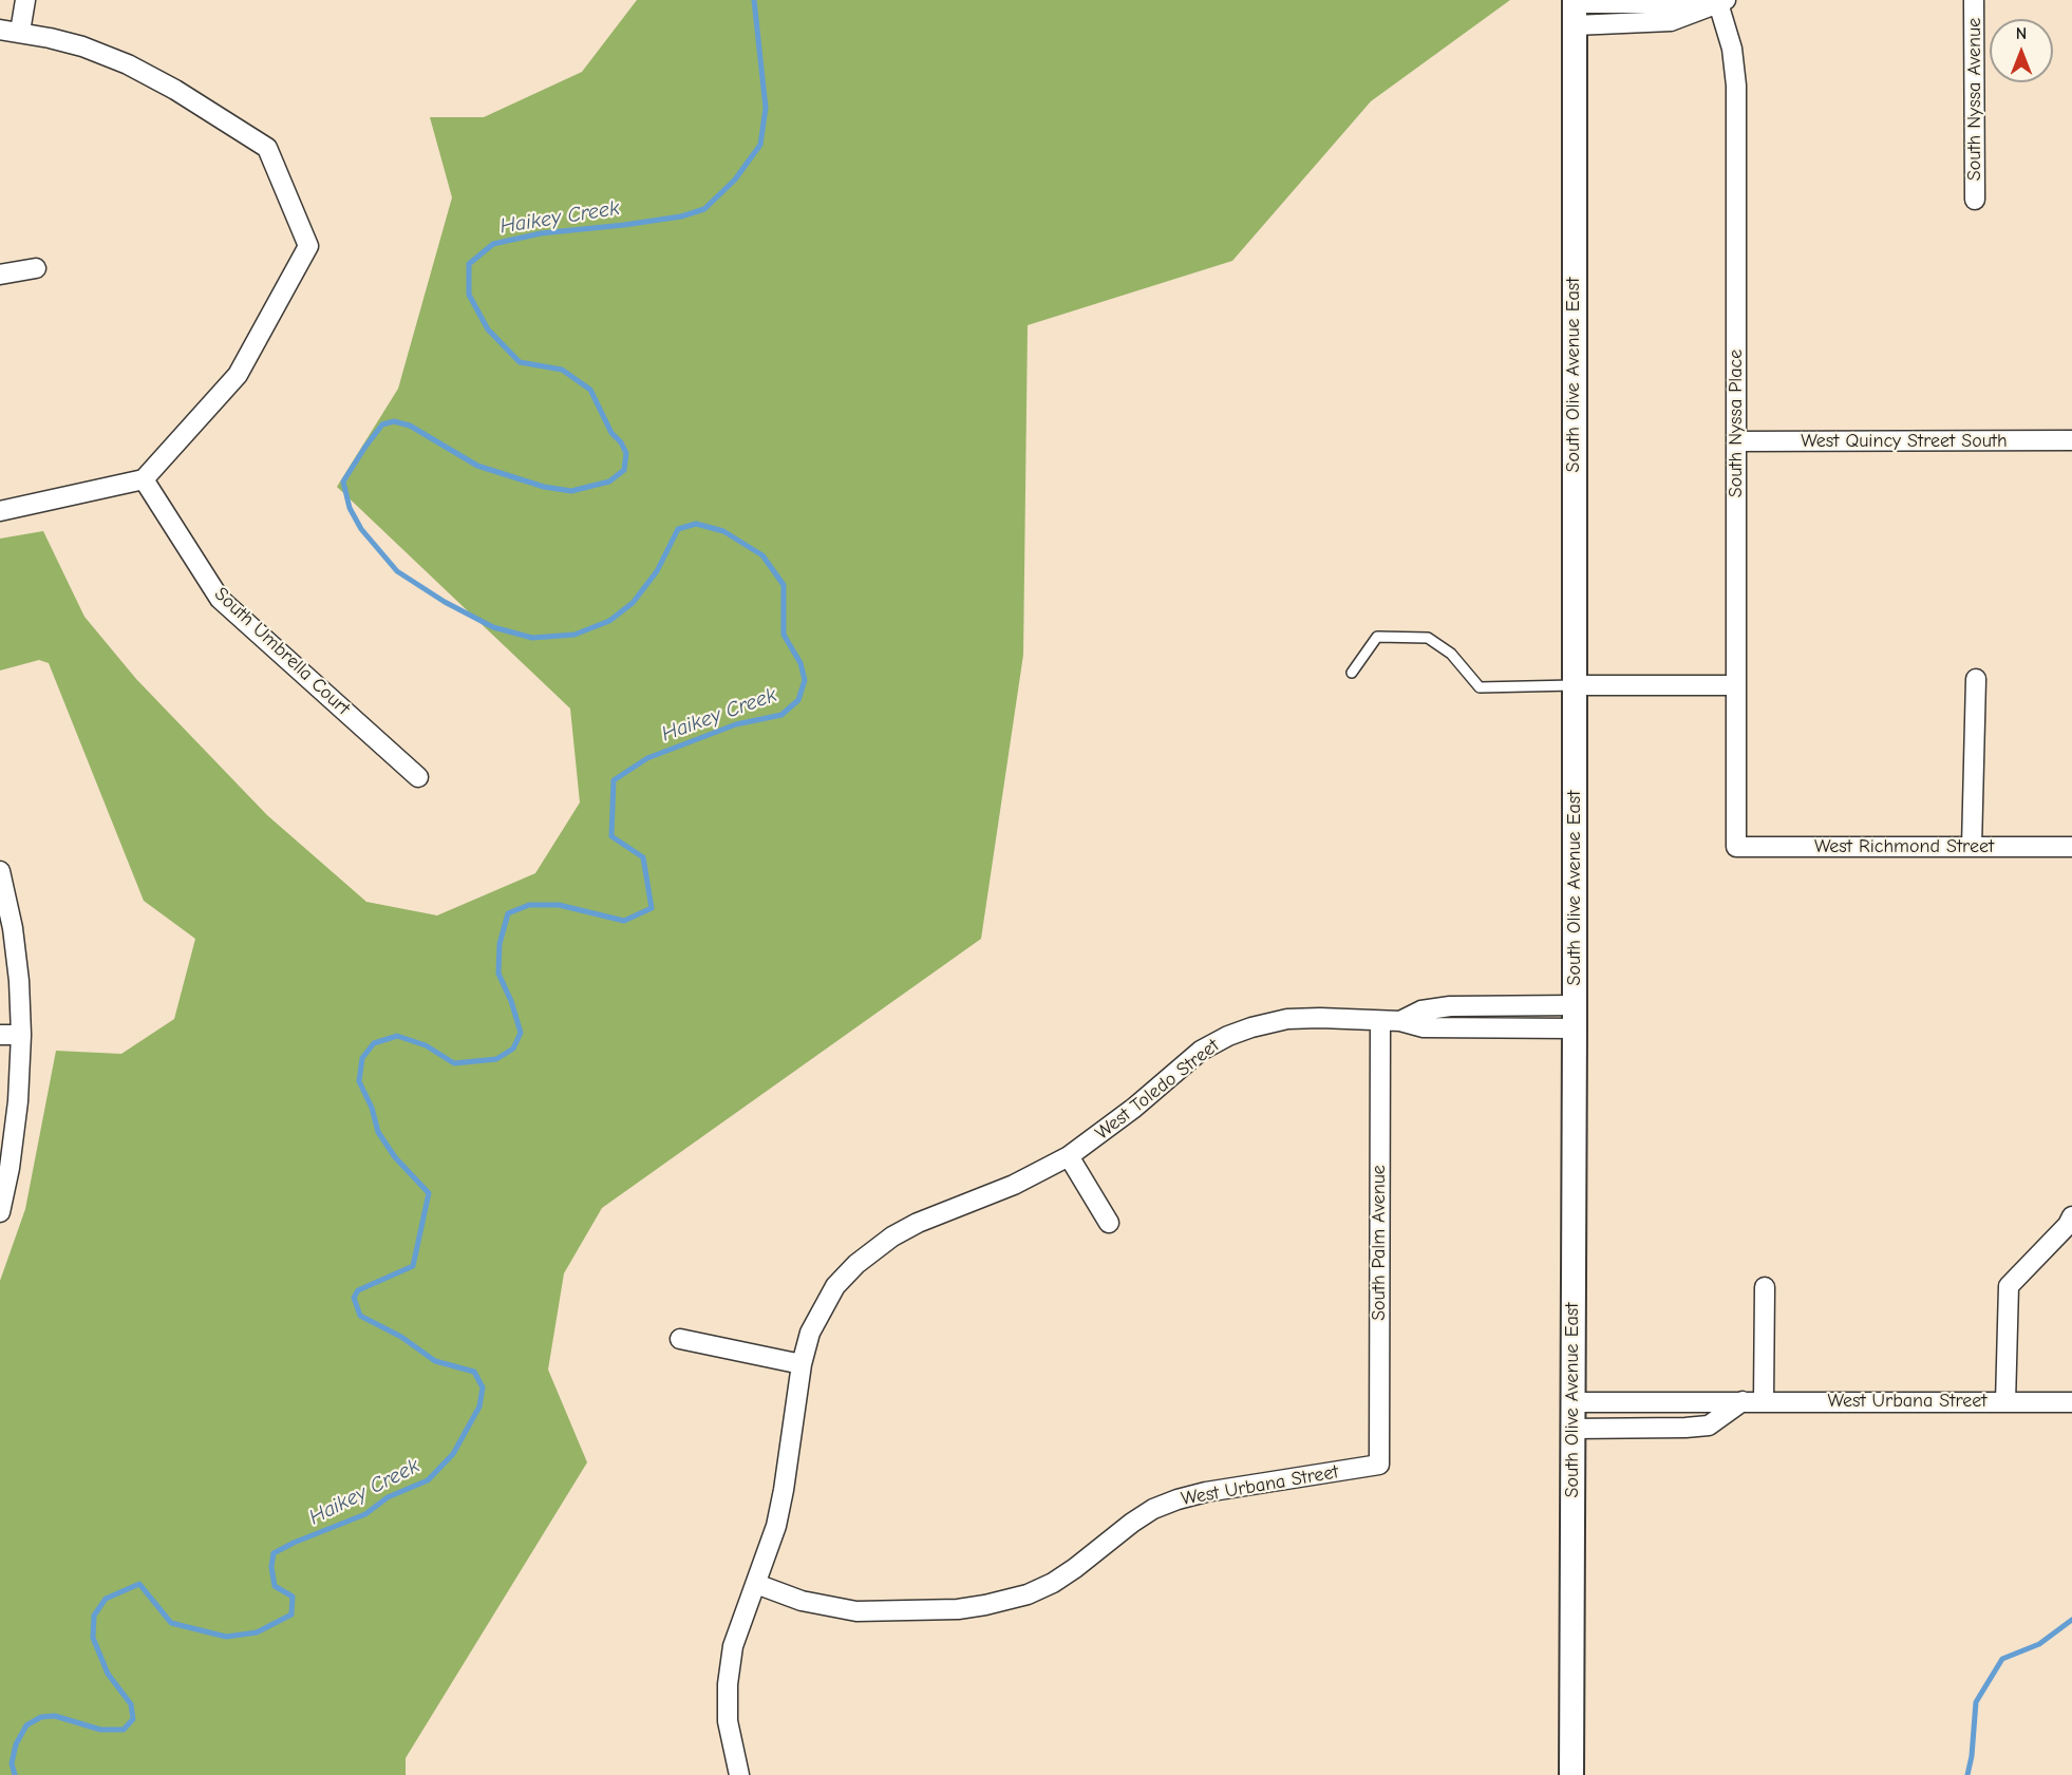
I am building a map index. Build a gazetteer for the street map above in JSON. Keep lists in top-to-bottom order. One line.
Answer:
{"streets":{"street":["South Nyssa Avenue","South Olive Avenue East","South Nyssa Place","West Quincy Street South","South Umbrella Court","West Richmond Street","West Toledo Street","South Palm Avenue","West Urbana Street"]},"crossings":[["South Olive Avenue East","West Toledo Street"],["South Olive Avenue East","West Urbana Street"],["South Nyssa Place","West Quincy Street South"],["South Nyssa Place","West Richmond Street"],["West Toledo Street","South Palm Avenue"],["West Toledo Street","West Urbana Street"],["South Palm Avenue","West Urbana Street"]],"water":["Haikey Creek"],"north":"top"}
